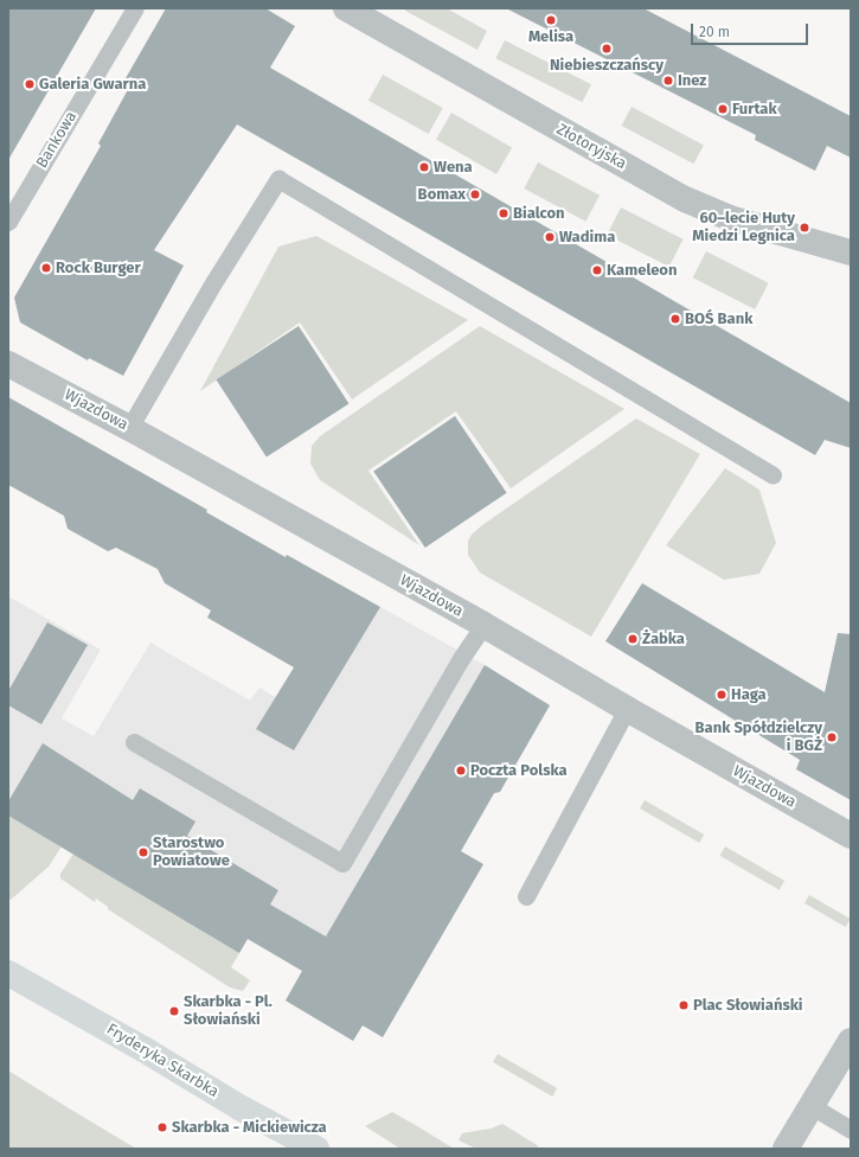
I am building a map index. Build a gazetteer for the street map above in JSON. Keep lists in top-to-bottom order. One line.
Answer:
{"streets":{"main road":["Fryderyka Skarbka"],"street":["Złotoryjska","Wjazdowa"],"lane":["Bankowa"]},"places":["Melisa","Niebieszczańscy","Inez","Galeria Gwarna","Furtak","Wena","Bomax","Bialcon","60–lecie Huty Miedzi Legnica","Wadima","Rock Burger","Kameleon","BOŚ Bank","Żabka","Haga","Bank Spółdzielczy i BGŻ","Poczta Polska","Starostwo Powiatowe","Plac Słowiański","Skarbka - Pl. Słowiański","Skarbka - Mickiewicza"],"scale_bar":"20 m"}
